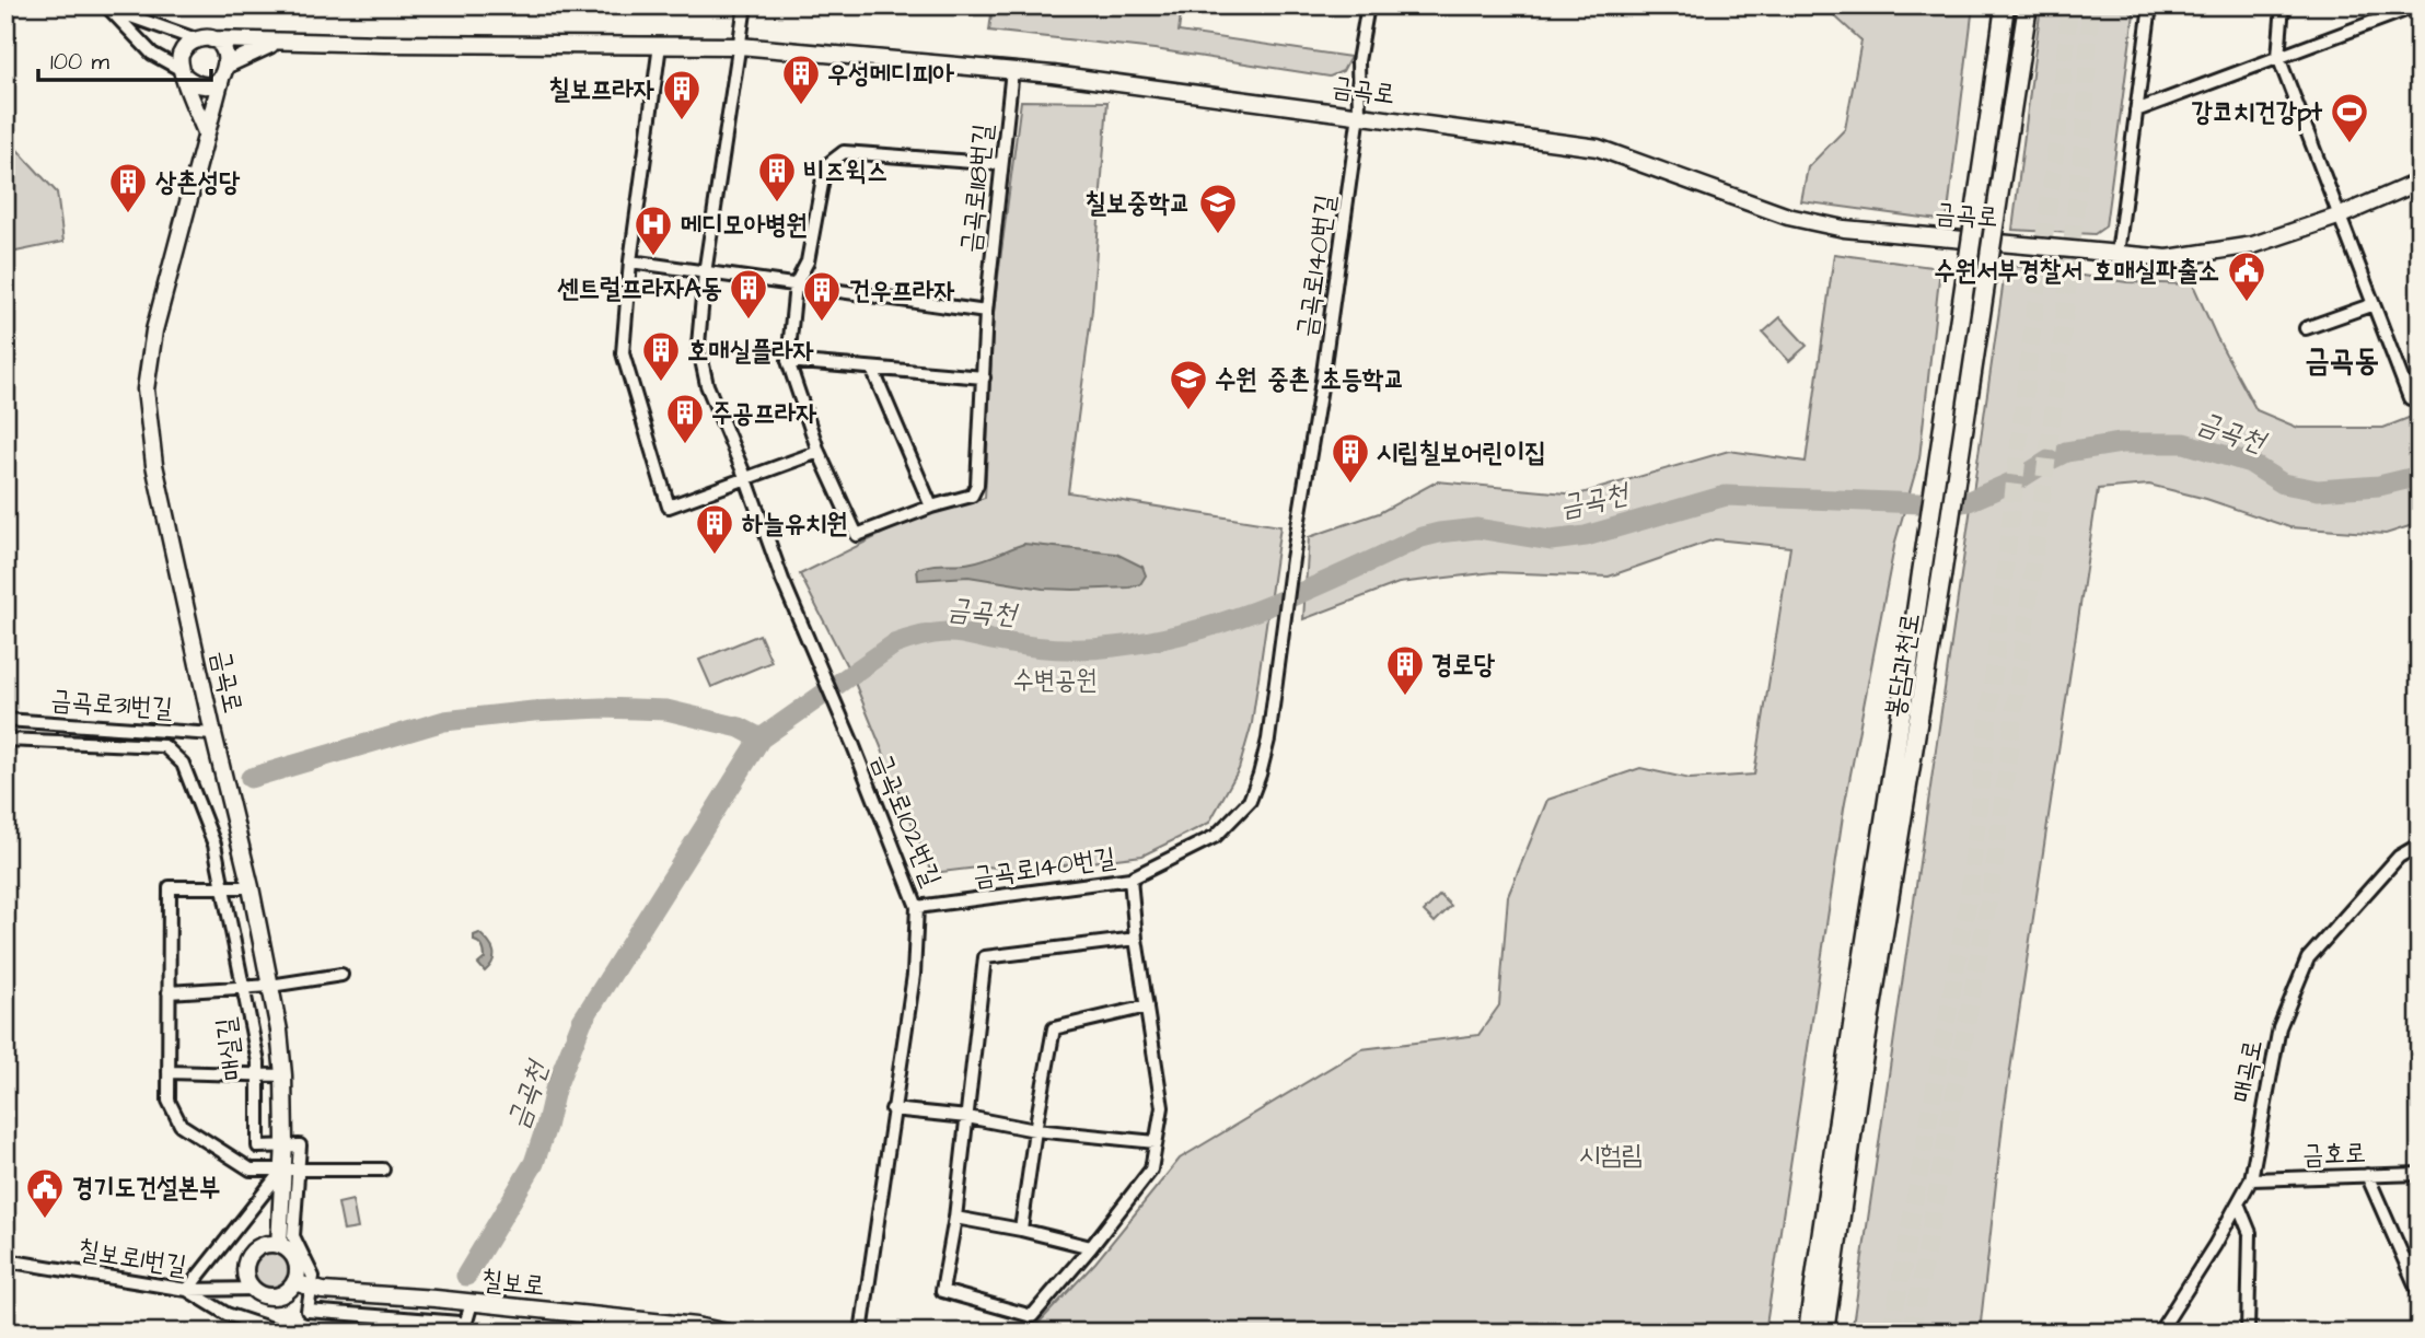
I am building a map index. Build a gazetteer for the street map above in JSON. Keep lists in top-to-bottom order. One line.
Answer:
{"streets":{"highway":["봉담과천로"],"main road":["금곡로","칠보로"],"street":["금곡로118번길","금곡로140번길","금곡로31번길","금곡로102번길","매실길","매곡로","금호로","칠보로1번길"]},"crossings":[["금곡로","금곡로118번길"],["금곡로","금곡로140번길"],["금곡로","금곡로31번길"],["금곡로","금곡로102번길"],["금곡로","매실길"],["금곡로","칠보로1번길"],["금곡로","칠보로"],["금곡로140번길","금곡로102번길"],["매곡로","금호로"],["칠보로1번길","칠보로"]],"districts":["금곡동"],"water":["금곡천"],"parks":["수변공원","시험림"],"places":{"building":["우성메디피아","칠보프라자","비즈윅스","상촌성당","센트럴프라자A동","건우프라자","호매실플라자","주공프라자","시립칠보어린이집","하늘유치원","경로당"],"sports":["강코치건강pt"],"school or university":["칠보중학교","수원 중촌 초등학교"],"hospital":["메디모아병원"],"public building":["수원서부경찰서 호매실파출소","경기도건설본부"]},"scale_bar":"100 m"}
